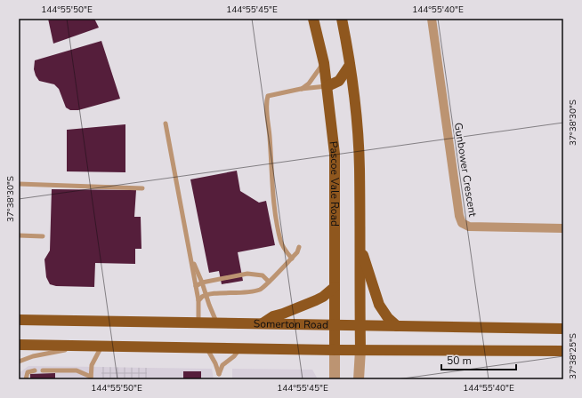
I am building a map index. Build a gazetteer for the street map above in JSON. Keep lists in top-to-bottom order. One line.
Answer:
{"streets":{"main road":["Pascoe Vale Road","Somerton Road"],"street":["Gunbower Crescent"]},"crossings":[["Pascoe Vale Road","Somerton Road"]],"scale_bar":"50 m","coordinates":["144°55'50\"E","144°55'45\"E","144°55'40\"E","37°38'30\"S","37°38'25\"S"]}
